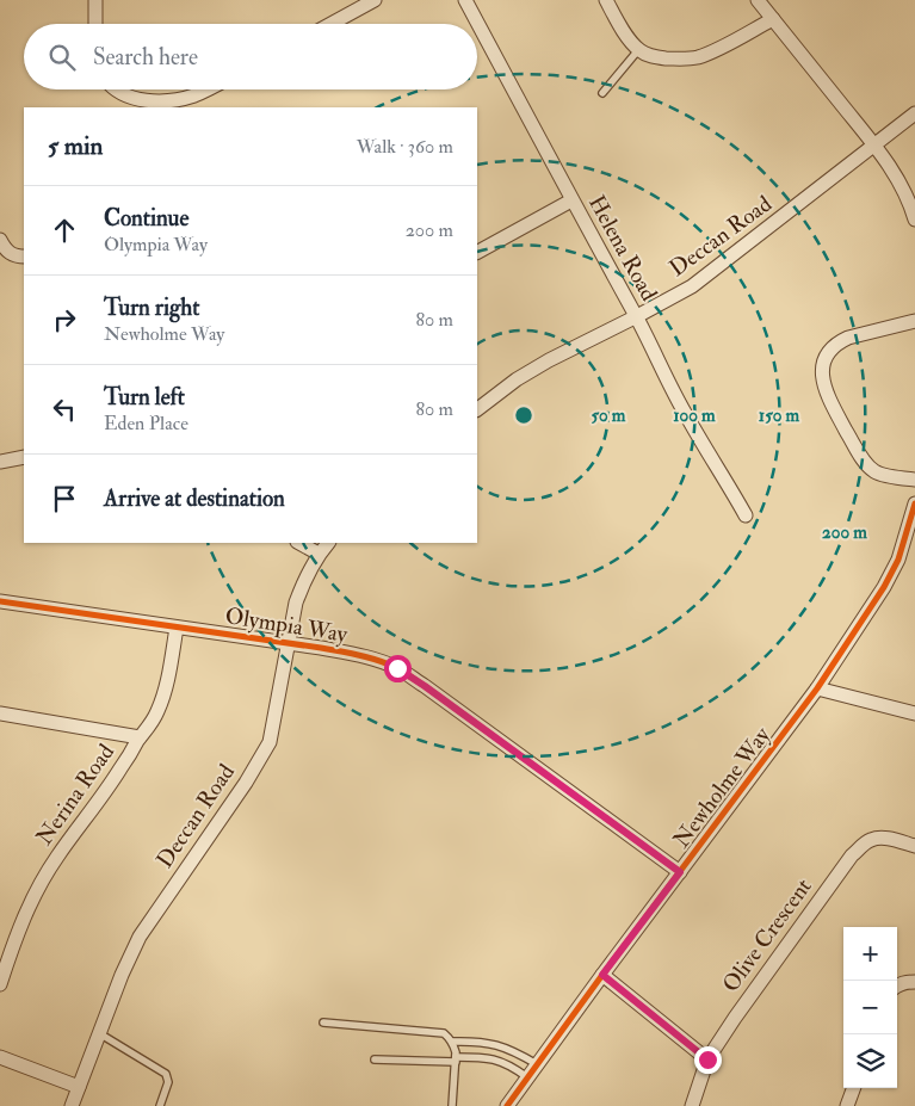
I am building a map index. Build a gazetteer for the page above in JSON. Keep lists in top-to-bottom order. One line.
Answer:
{"streets":{"street":["Deccan Road","Helena Road","Olympia Way","Newholme Way","Nerina Road","Olive Crescent"]},"crossings":[["Deccan Road","Helena Road"],["Deccan Road","Olympia Way"],["Olympia Way","Newholme Way"],["Olympia Way","Nerina Road"]],"page":{"search":"Search here","heading":["5 min","Walk · 360 m"],"list":[["Continue","Olympia Way","200 m"],["Turn right","Newholme Way","80 m"],["Turn left","Eden Place","80 m"],"Arrive at destination"],"map_buttons":["+","−"]},"rings":["50 m","100 m","150 m","200 m"]}
